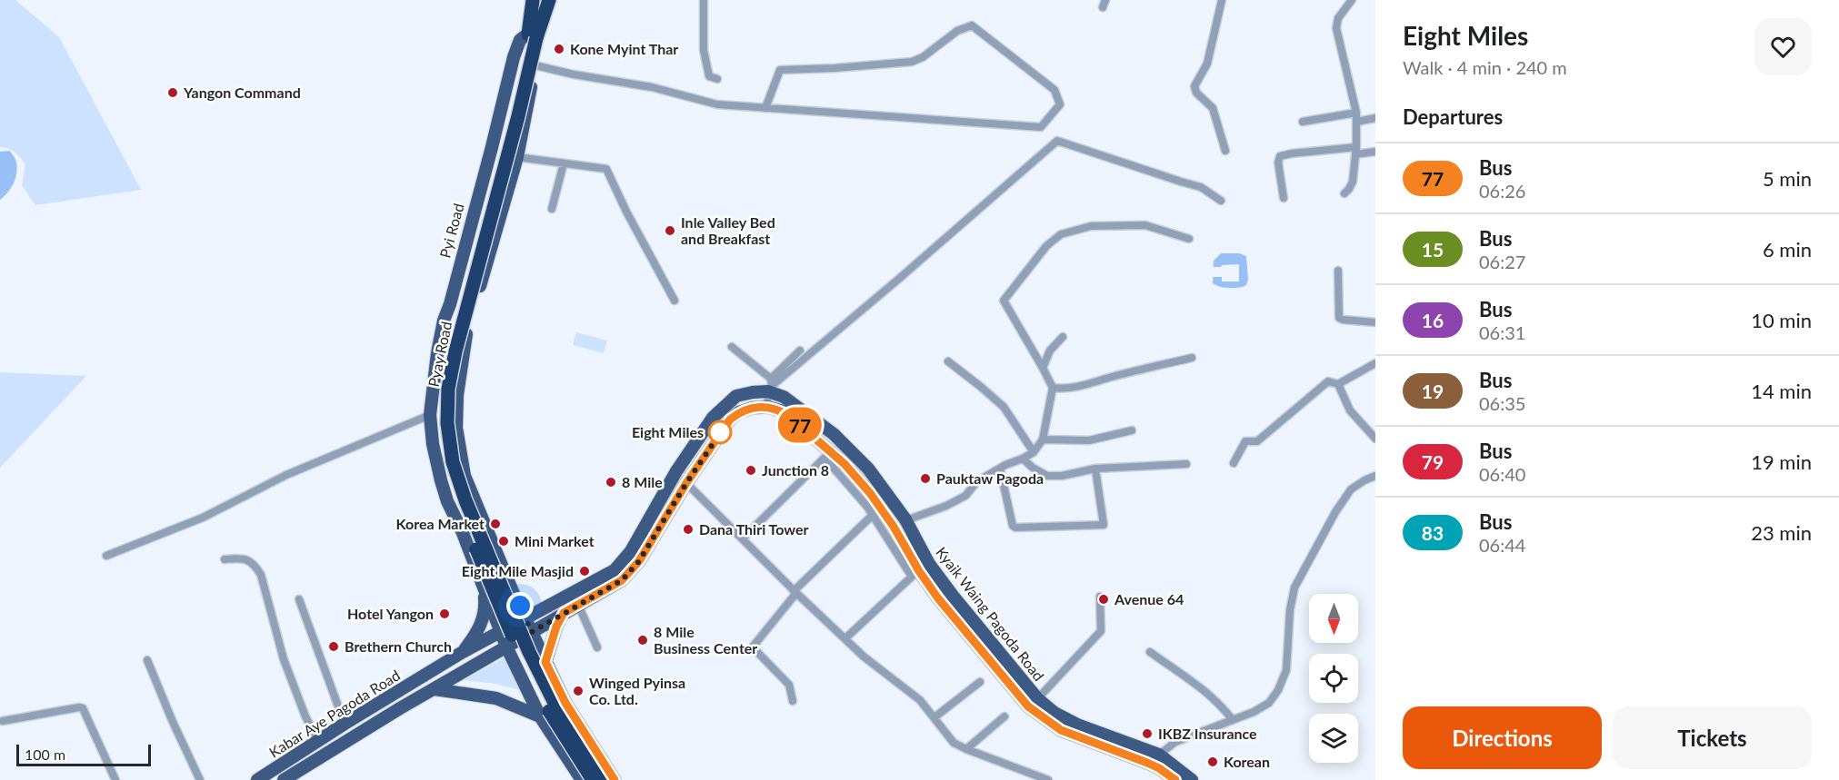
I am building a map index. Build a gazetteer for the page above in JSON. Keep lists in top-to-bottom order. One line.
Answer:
{"streets":{"highway":["Pyay Road"],"main road":["Pyi Road","Kyaik Waing Pagoda Road","Kabar Aye Pagoda Road"]},"crossings":[["Pyi Road","Pyay Road"]],"places":["Kone Myint Thar","Yangon Command","Inle Valley Bed and Breakfast","Eight Miles","Junction 8","Pauktaw Pagoda","8 Mile","Korea Market","Dana Thiri Tower","Mini Market","Eight Mile Masjid","Avenue 64","Hotel Yangon","8 Mile Business Center","Brethern Church","Winged Pyinsa Co. Ltd.","IKBZ Insurance","Korean"],"lines":["bus line 77"],"scale_bar":"100 m","north":"bottom","page":{"on_map":"77","heading":[["Eight Miles","Walk · 4 min · 240 m"],"Departures"],"list":[{"mark":"77","name":"Bus","note":"06:26","value":"5 min"},{"mark":"15","name":"Bus","note":"06:27","value":"6 min"},{"mark":"16","name":"Bus","note":"06:31","value":"10 min"},{"mark":"19","name":"Bus","note":"06:35","value":"14 min"},{"mark":"79","name":"Bus","note":"06:40","value":"19 min"},{"mark":"83","name":"Bus","note":"06:44","value":"23 min"}],"buttons":["Directions","Tickets"],"scale":"100 m"}}
